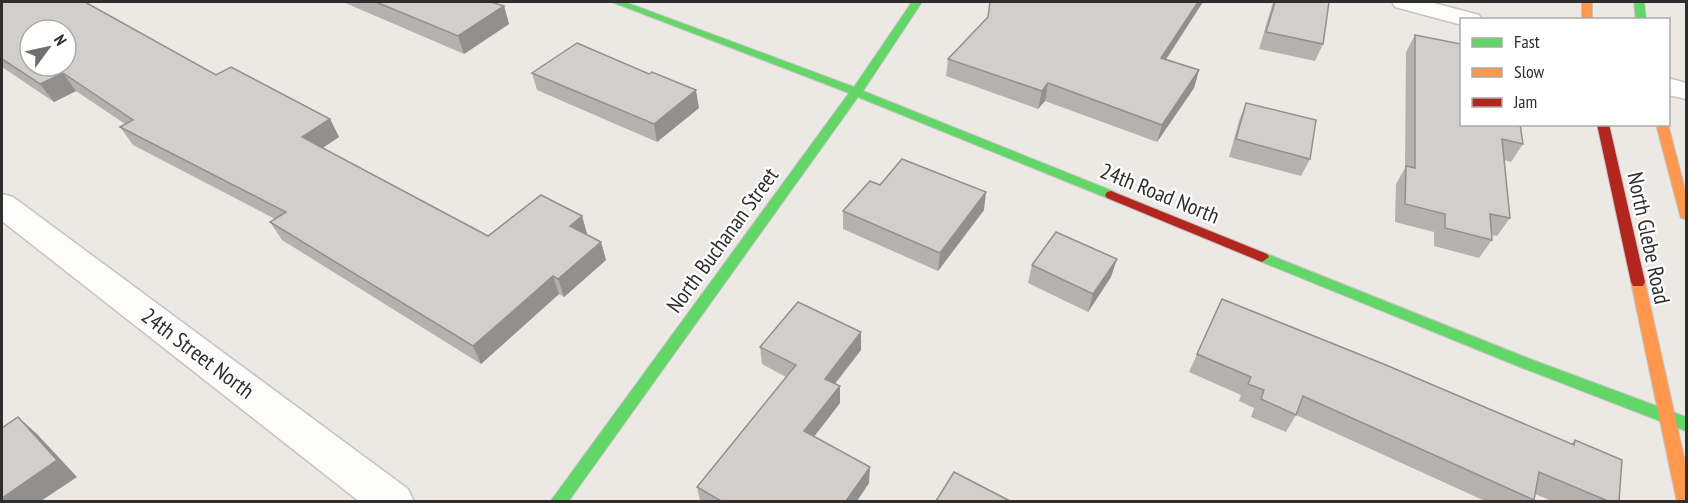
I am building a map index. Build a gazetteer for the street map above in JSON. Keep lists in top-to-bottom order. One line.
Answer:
{"streets":{"street":["24th Road North","North Glebe Road","North Buchanan Street","24th Street North"]},"crossings":[["24th Road North","North Glebe Road"],["24th Road North","North Buchanan Street"]],"legend":["Fast","Slow","Jam"],"north":"top right"}
